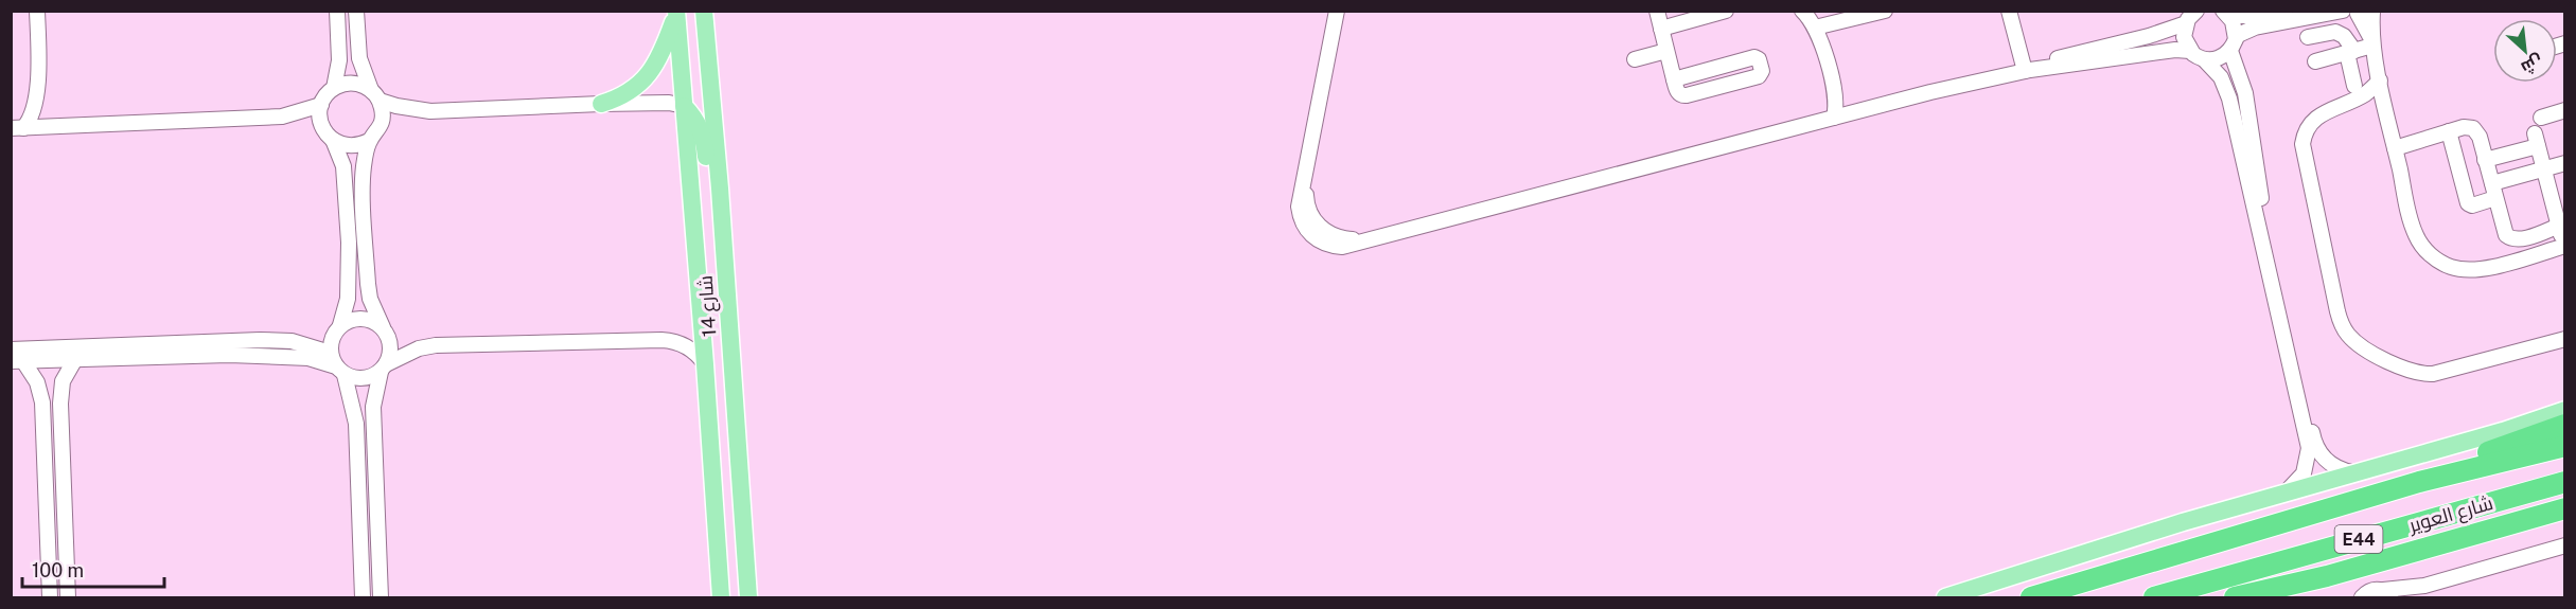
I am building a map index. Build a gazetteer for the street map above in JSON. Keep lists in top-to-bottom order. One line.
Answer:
{"streets":{"highway":["شارع العوير","E44"],"main road":["شارع 14"]},"crossings":[["شارع العوير","E44"]],"scale_bar":"100 m","north":"bottom right"}
